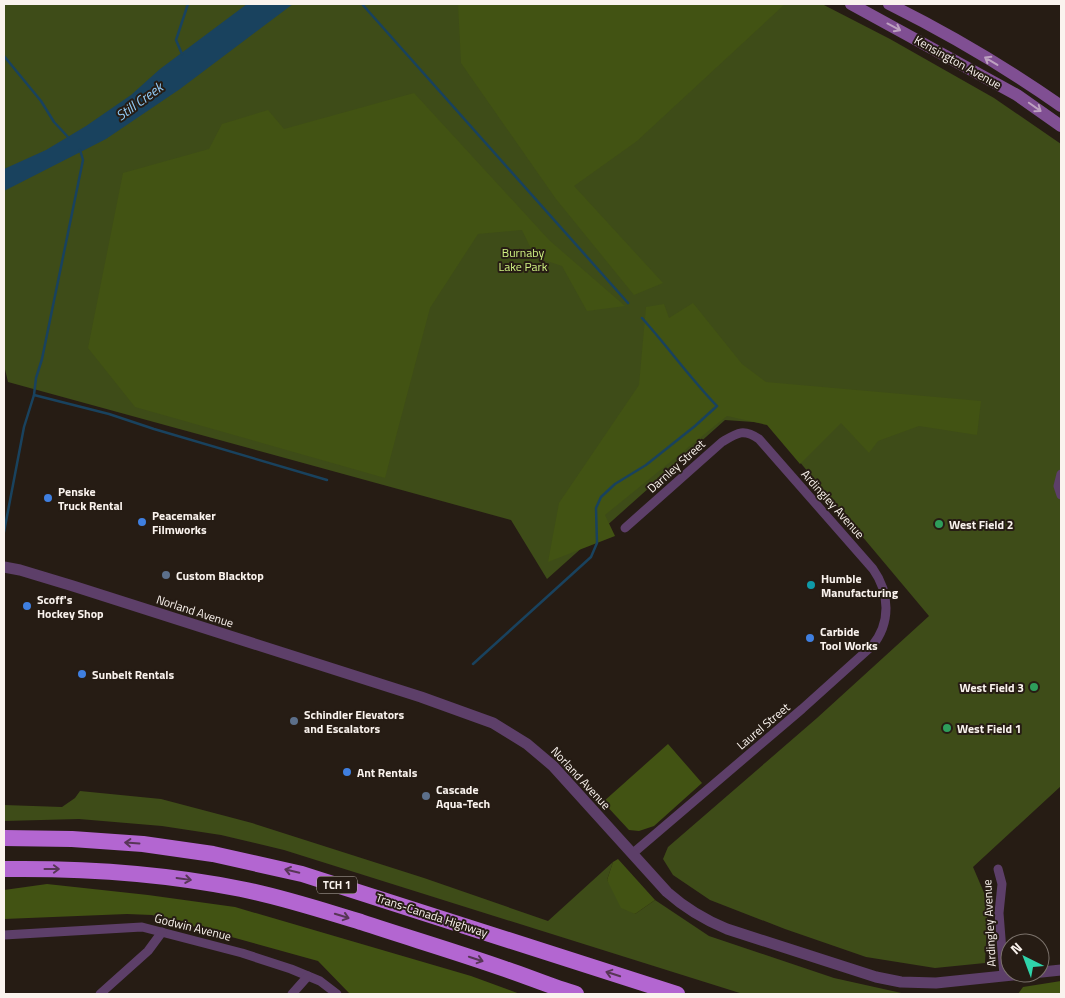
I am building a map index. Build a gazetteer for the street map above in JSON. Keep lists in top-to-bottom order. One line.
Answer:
{"streets":{"highway":["TCH 1","Trans-Canada Highway"],"main road":["Kensington Avenue"],"street":["Darnley Street","Ardingley Avenue","Norland Avenue","Laurel Street","Godwin Avenue"]},"crossings":[["Darnley Street","Ardingley Avenue"],["Ardingley Avenue","Laurel Street"],["Norland Avenue","Laurel Street"]],"water":["Still Creek"],"parks":["Burnaby Lake Park"],"places":["Penske Truck Rental","Peacemaker Filmworks","West Field 2","Custom Blacktop","Humble Manufacturing","Scoff's Hockey Shop","Carbide Tool Works","Sunbelt Rentals","West Field 3","Schindler Elevators and Escalators","West Field 1","Ant Rentals","Cascade Aqua-Tech"],"north":"top left"}
